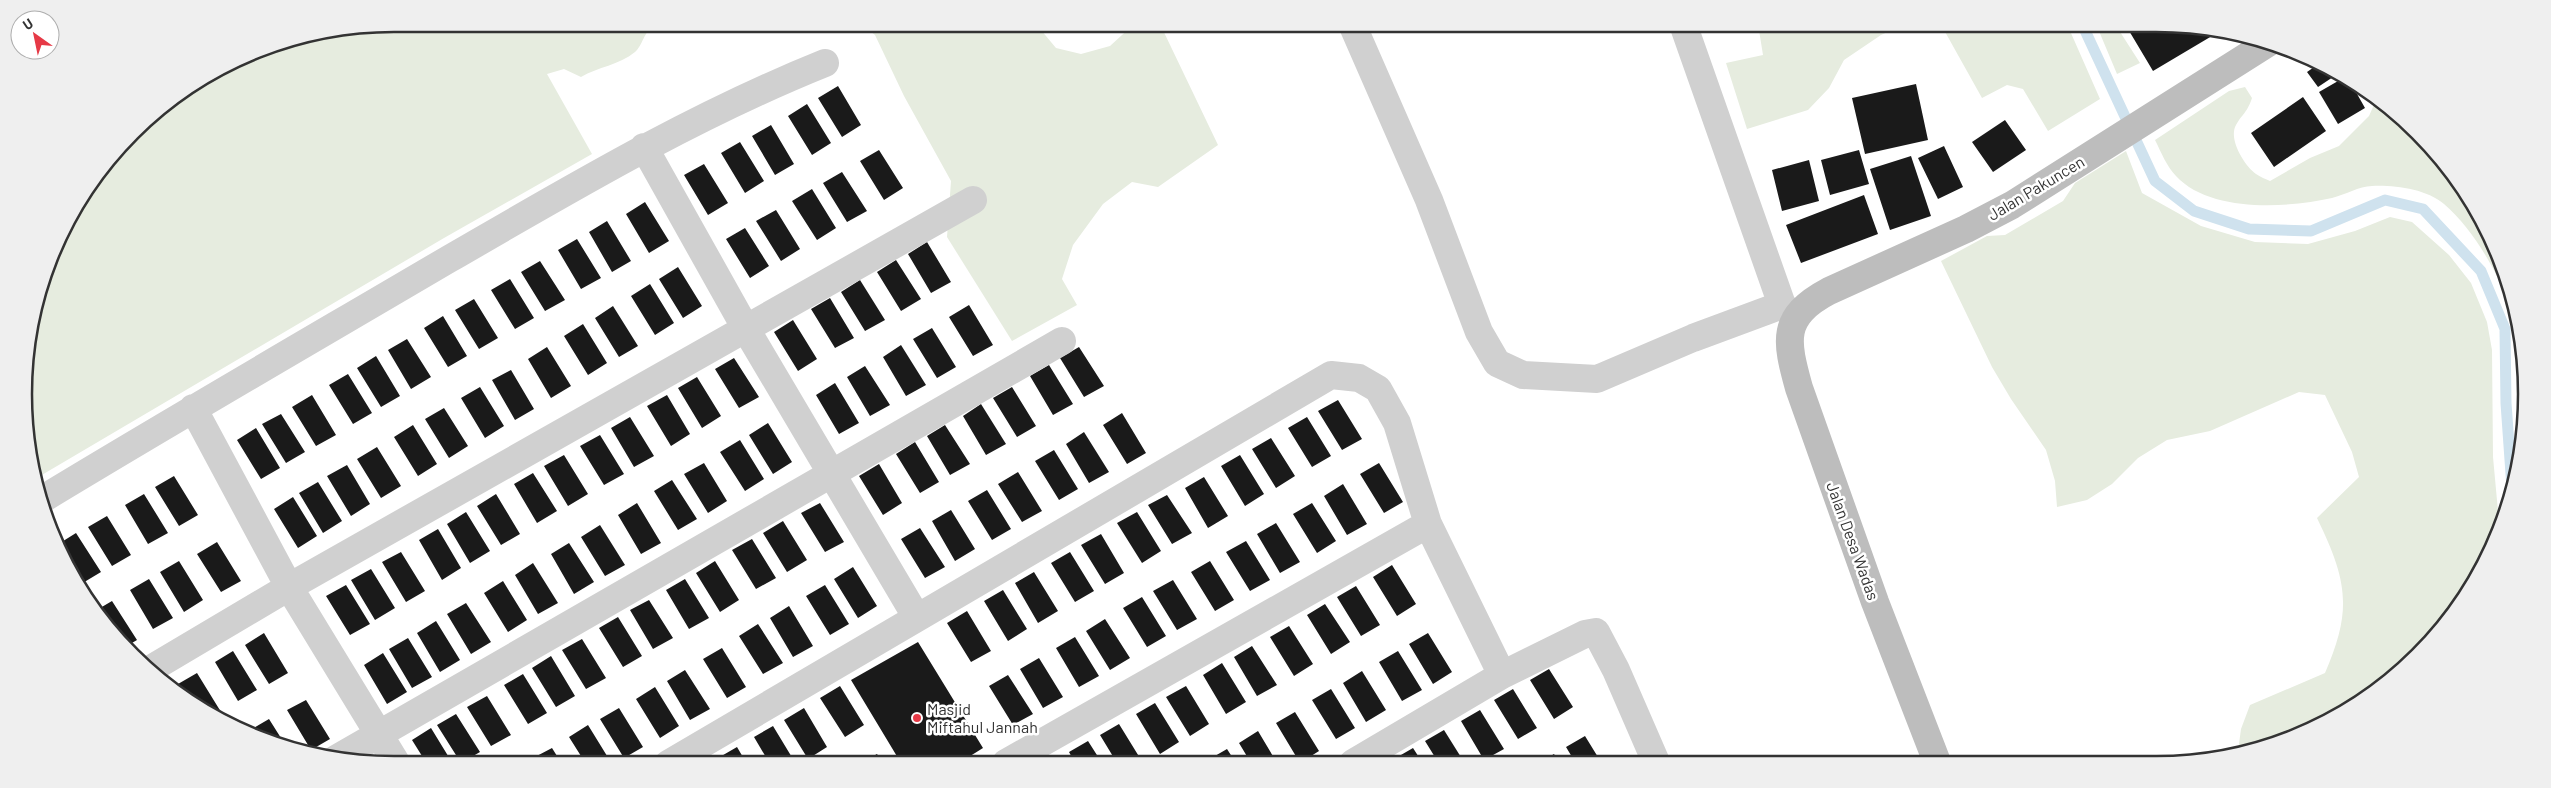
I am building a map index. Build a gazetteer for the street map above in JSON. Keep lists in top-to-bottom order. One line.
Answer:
{"streets":{"street":["Jalan Pakuncen","Jalan Desa Wadas"]},"crossings":[["Jalan Pakuncen","Jalan Desa Wadas"]],"places":["Masjid Miftahul Jannah"],"north":"top left"}
